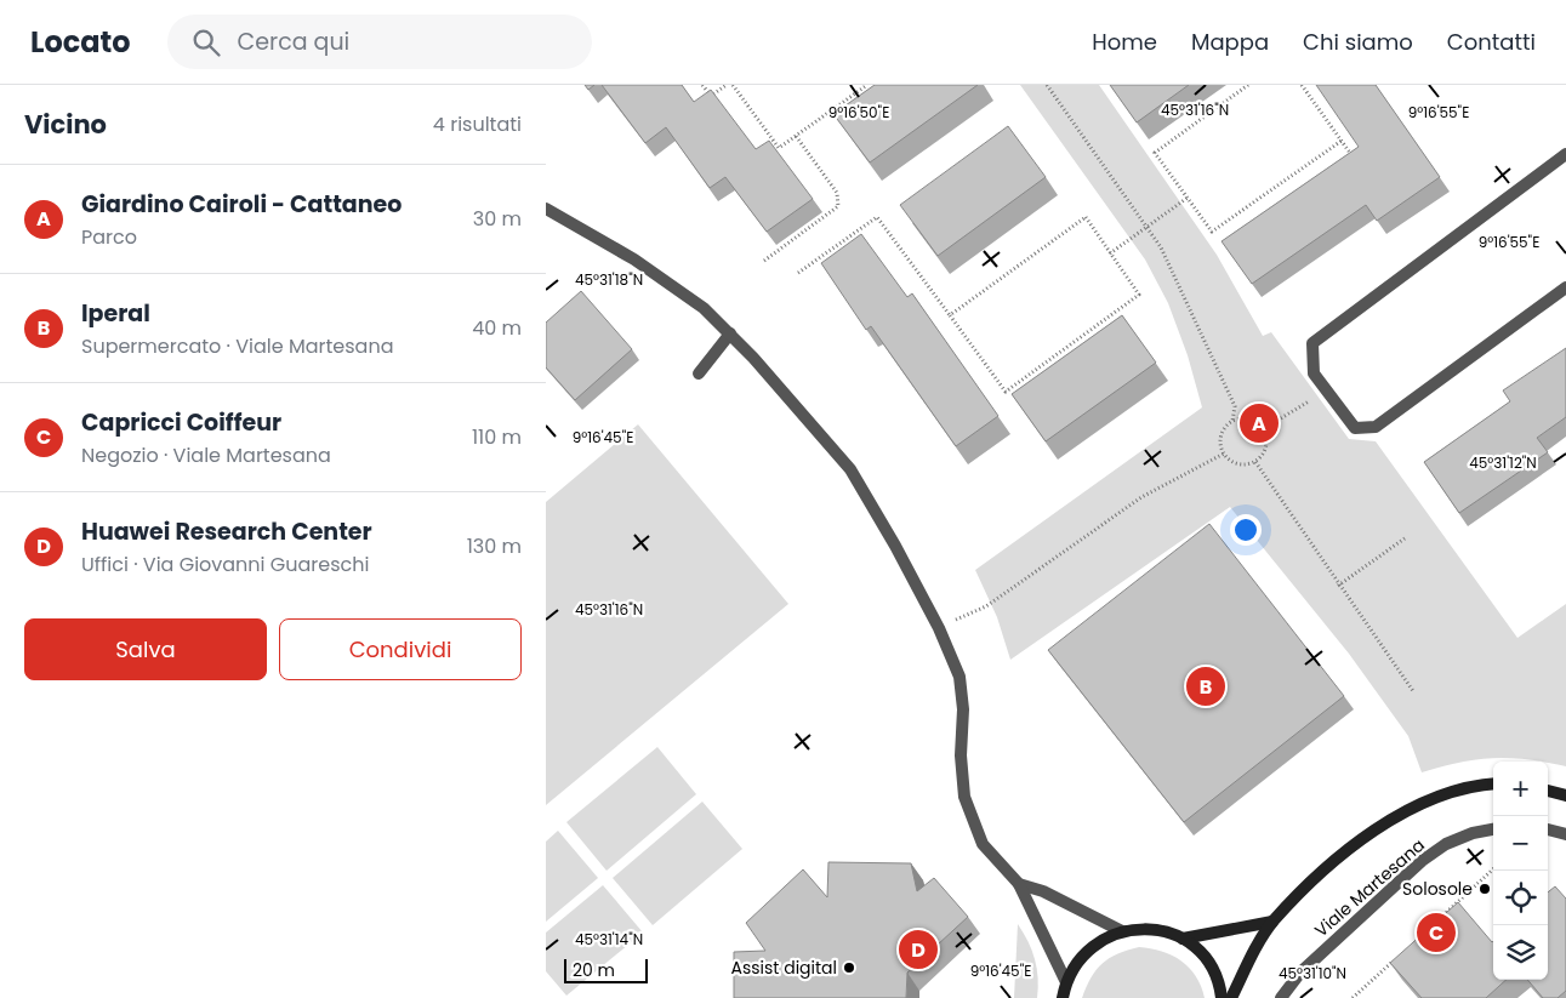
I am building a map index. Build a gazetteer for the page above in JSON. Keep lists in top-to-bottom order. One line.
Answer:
{"streets":{"street":["Viale Martesana"]},"places":["Solosole","Assist digital"],"scale_bar":"20 m","page":{"header":"Locato","search":"Cerca qui","nav":["Home","Mappa","Chi siamo","Contatti"],"heading":["Vicino","4 risultati"],"list":[{"mark":"A","name":"Giardino Cairoli - Cattaneo","note":"Parco","value":"30 m"},{"mark":"B","name":"Iperal","note":"Supermercato · Viale Martesana","value":"40 m"},{"mark":"C","name":"Capricci Coiffeur","note":"Negozio · Viale Martesana","value":"110 m"},{"mark":"D","name":"Huawei Research Center","note":"Uffici · Via Giovanni Guareschi","value":"130 m"}],"pins":["A","B","C","D"],"buttons":["Salva","Condividi"],"map_buttons":["+","−"],"scale":"20 m"},"coordinates":["45°31'16\"N","9°16'50\"E","9°16'55\"E","45°31'18\"N","9°16'45\"E","45°31'12\"N","45°31'14\"N","45°31'10\"N"]}
